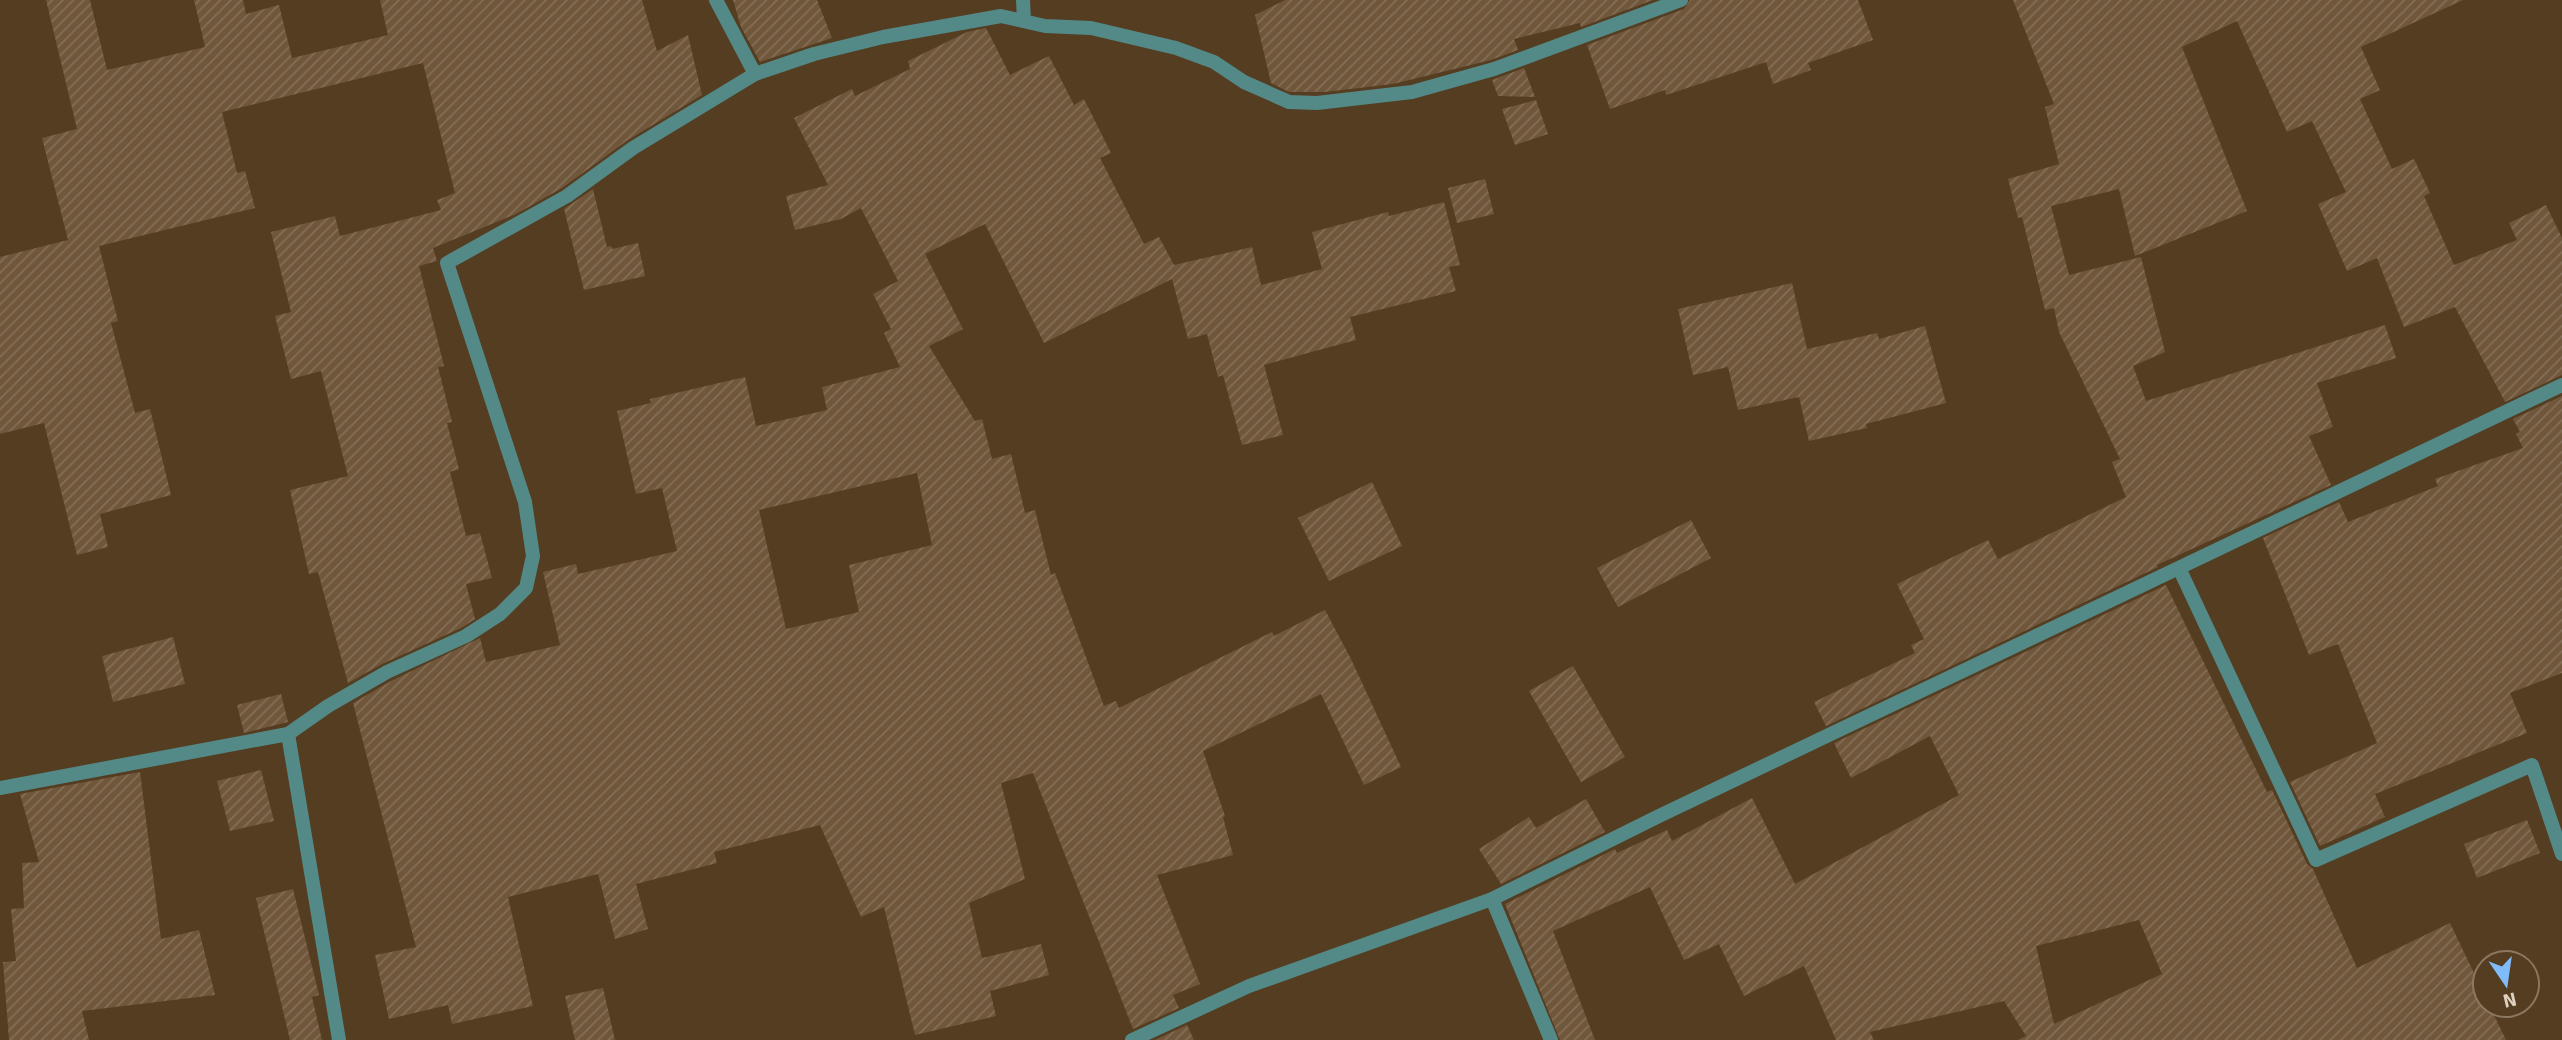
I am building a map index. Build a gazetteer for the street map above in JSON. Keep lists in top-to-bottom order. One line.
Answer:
{"north":"bottom"}
